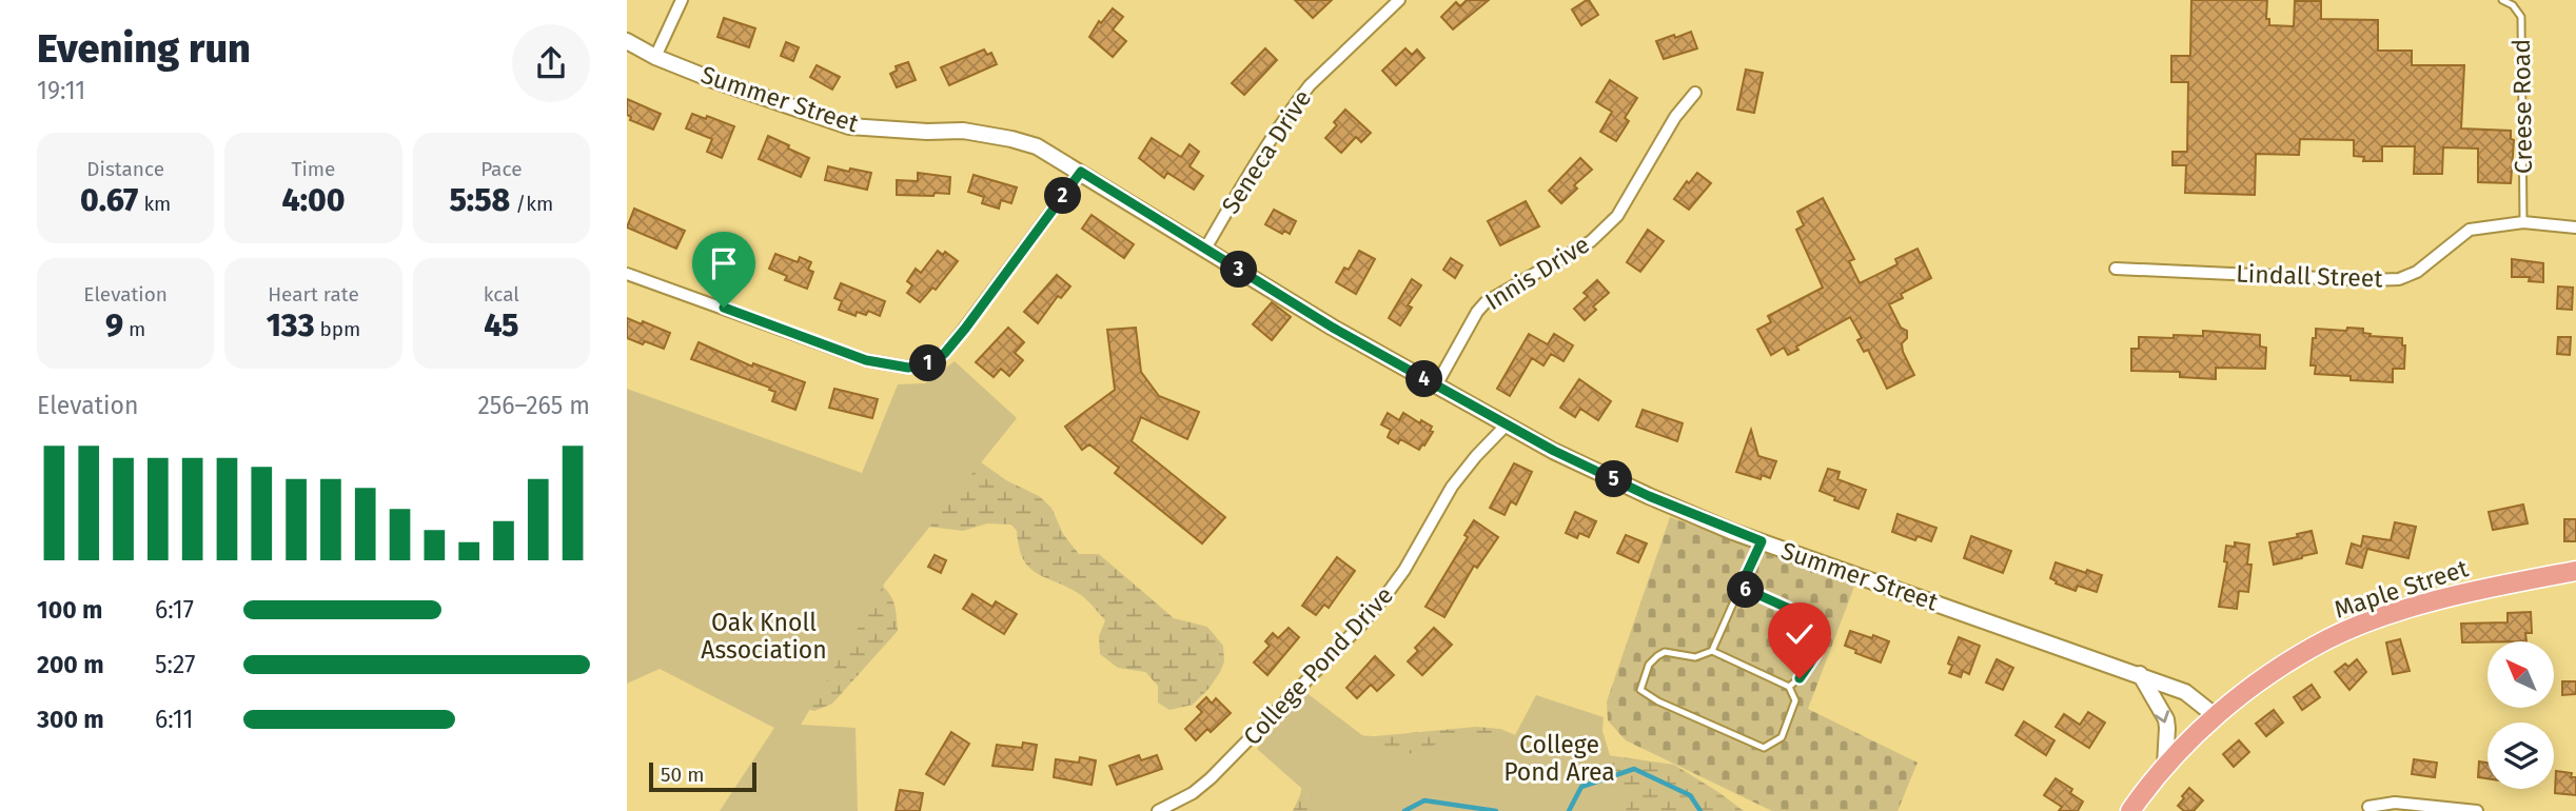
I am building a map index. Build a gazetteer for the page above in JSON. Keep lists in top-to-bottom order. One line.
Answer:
{"streets":{"main road":["Maple Street"],"street":["Summer Street","Seneca Drive","Innis Drive","Lindall Street","College Pond Drive"],"lane":["Creese Road"]},"crossings":[["Summer Street","Seneca Drive"],["Summer Street","Innis Drive"],["Summer Street","Maple Street"],["Summer Street","College Pond Drive"],["Creese Road","Lindall Street"]],"parks":["Oak Knoll Association","College Pond Area"],"scale_bar":"50 m","north":"top left","page":{"heading":["Evening run","19:11"],"stats":[["Distance","0.67 km"],["Time","4:00"],["Pace","5:58 /km"],["Elevation","9 m"],["Heart rate","133 bpm"],["kcal","45"]],"pins":["2","3","1","4","5","6"],"chart":["Elevation","256–265 m"],"list":[{"name":"100 m","note":"6:17"},{"name":"200 m","note":"5:27"},{"name":"300 m","note":"6:11"}],"scale":"50 m"}}
